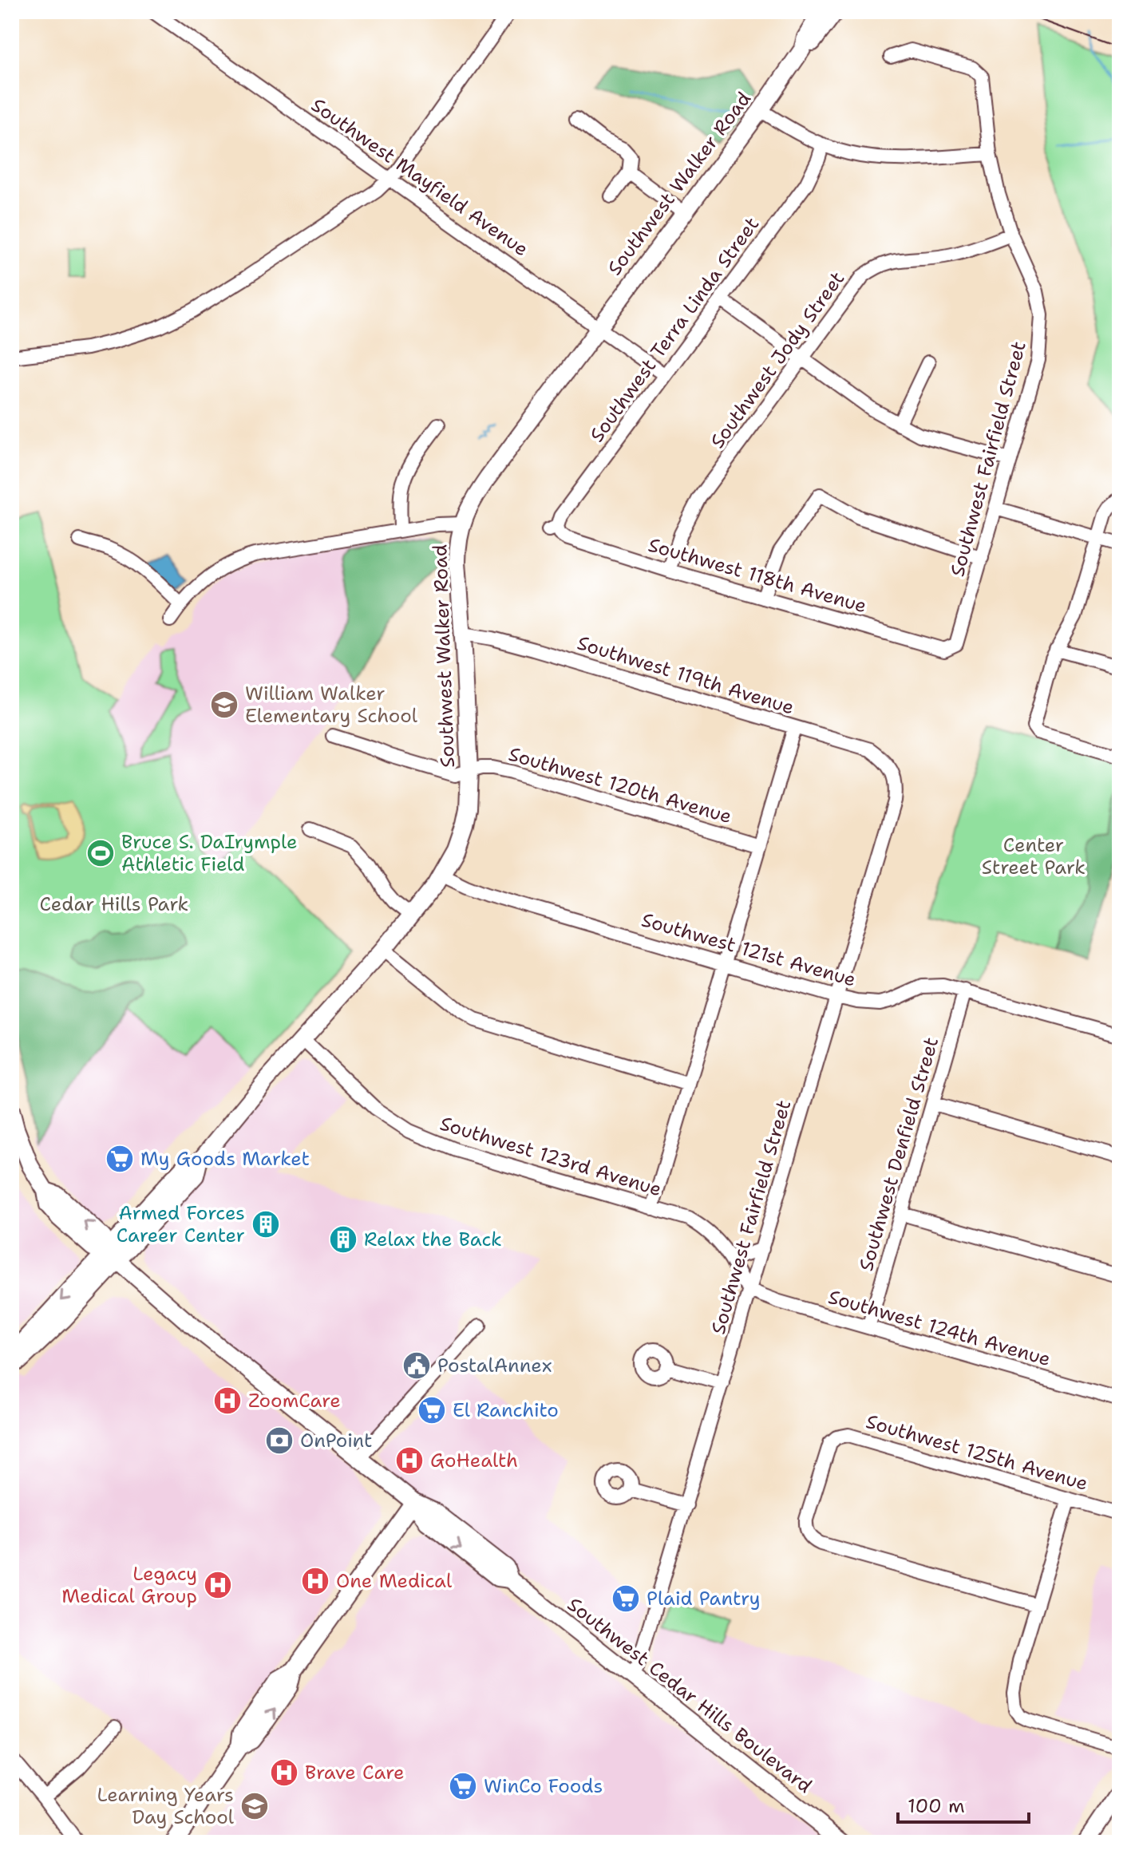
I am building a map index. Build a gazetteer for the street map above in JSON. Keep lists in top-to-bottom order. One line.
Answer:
{"streets":{"main road":["Southwest Walker Road","Southwest Cedar Hills Boulevard"],"street":["Southwest Mayfield Avenue","Southwest Terra Linda Street","Southwest Jody Street","Southwest Fairfield Street","Southwest 118th Avenue","Southwest 119th Avenue","Southwest 120th Avenue","Southwest 121st Avenue","Southwest Denfield Street","Southwest 123rd Avenue","Southwest 124th Avenue","Southwest 125th Avenue"]},"crossings":[["Southwest Mayfield Avenue","Southwest Walker Road"],["Southwest Mayfield Avenue","Southwest Terra Linda Street"],["Southwest Walker Road","Southwest 119th Avenue"],["Southwest Walker Road","Southwest 120th Avenue"],["Southwest Walker Road","Southwest 121st Avenue"],["Southwest Walker Road","Southwest 123rd Avenue"],["Southwest Walker Road","Southwest Cedar Hills Boulevard"],["Southwest Terra Linda Street","Southwest 118th Avenue"],["Southwest Jody Street","Southwest Fairfield Street"],["Southwest Jody Street","Southwest 118th Avenue"],["Southwest Fairfield Street","Southwest 118th Avenue"],["Southwest Fairfield Street","Southwest 119th Avenue"],["Southwest Fairfield Street","Southwest 121st Avenue"],["Southwest Fairfield Street","Southwest 123rd Avenue"],["Southwest Fairfield Street","Southwest 124th Avenue"],["Southwest Fairfield Street","Southwest Cedar Hills Boulevard"],["Southwest 121st Avenue","Southwest Denfield Street"],["Southwest Denfield Street","Southwest 124th Avenue"],["Southwest 123rd Avenue","Southwest 124th Avenue"]],"parks":["Center Street Park","Cedar Hills Park"],"places":{"school or university":["William Walker Elementary School","Learning Years Day School"],"sports":["Bruce S. DaIrymple Athletic Field"],"supermarket":["My Goods Market","El Ranchito","Plaid Pantry","WinCo Foods"],"building":["Armed Forces Career Center","Relax the Back"],"public building":["PostalAnnex"],"hospital":["ZoomCare","GoHealth","One Medical","Legacy Medical Group","Brave Care"],"bank":["OnPoint"]},"scale_bar":"100 m"}
